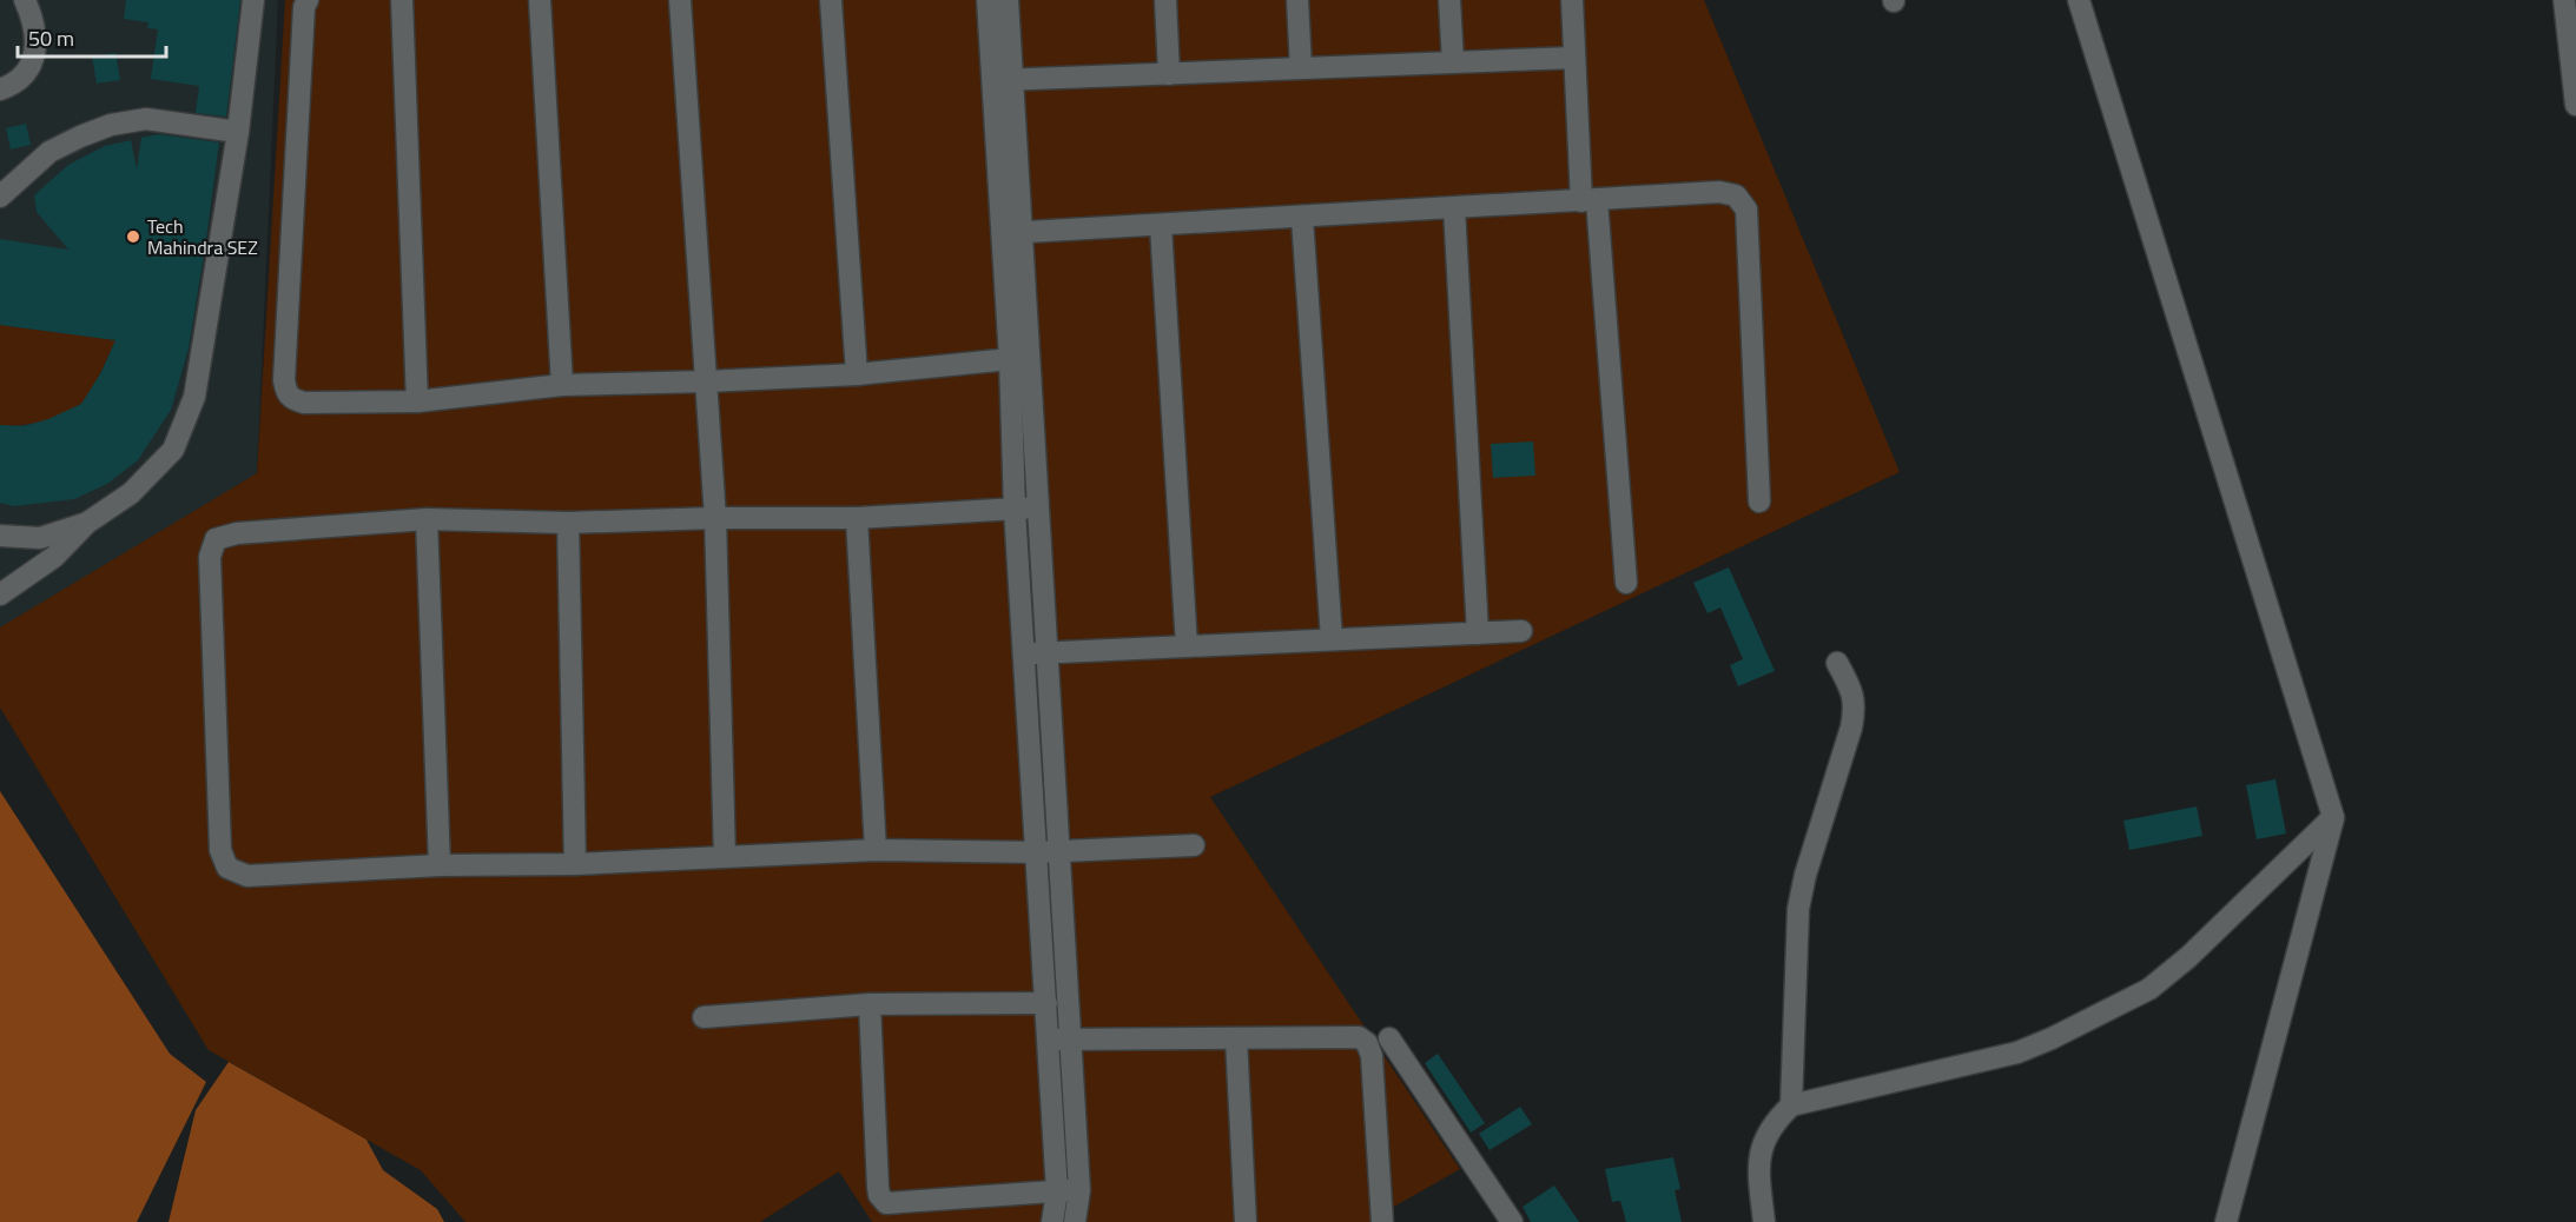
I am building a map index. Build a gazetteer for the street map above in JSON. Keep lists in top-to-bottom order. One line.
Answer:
{"places":["Tech Mahindra SEZ"],"scale_bar":"50 m"}
